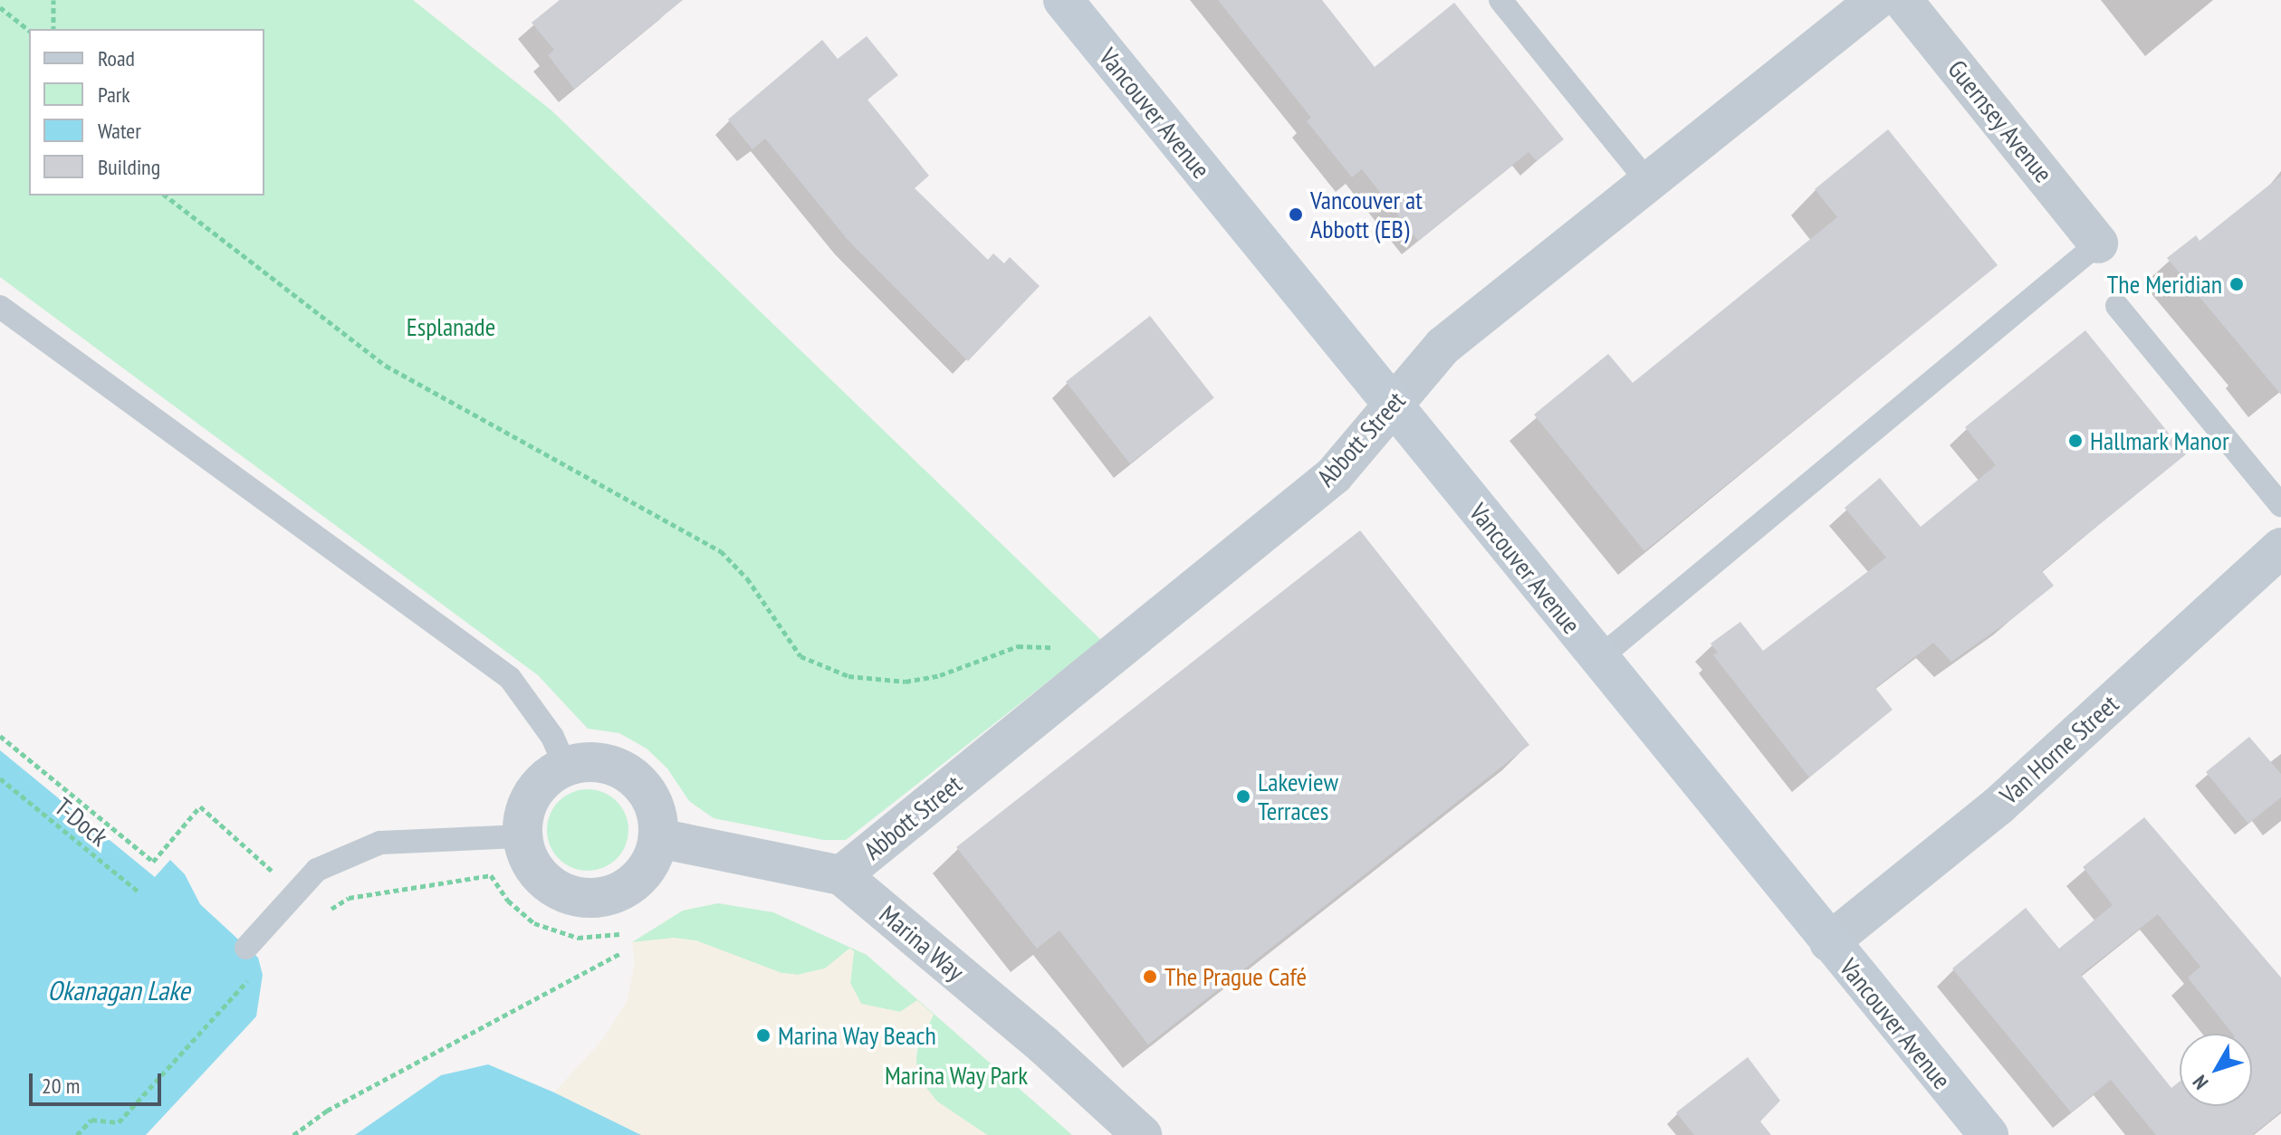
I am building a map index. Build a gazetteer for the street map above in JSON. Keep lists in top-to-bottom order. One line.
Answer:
{"streets":{"street":["Vancouver Avenue","Guernsey Avenue","Abbott Street","Van Horne Street","Marina Way"],"path":["T-Dock"]},"crossings":[["Vancouver Avenue","Abbott Street"],["Vancouver Avenue","Van Horne Street"],["Abbott Street","Marina Way"]],"water":["Okanagan Lake"],"parks":["Esplanade","Marina Way Park"],"places":["Vancouver at Abbott (EB)","The Meridian","Hallmark Manor","Lakeview Terraces","The Prague Café","Marina Way Beach"],"legend":["Road","Park","Water","Building"],"scale_bar":"20 m","north":"bottom left"}
